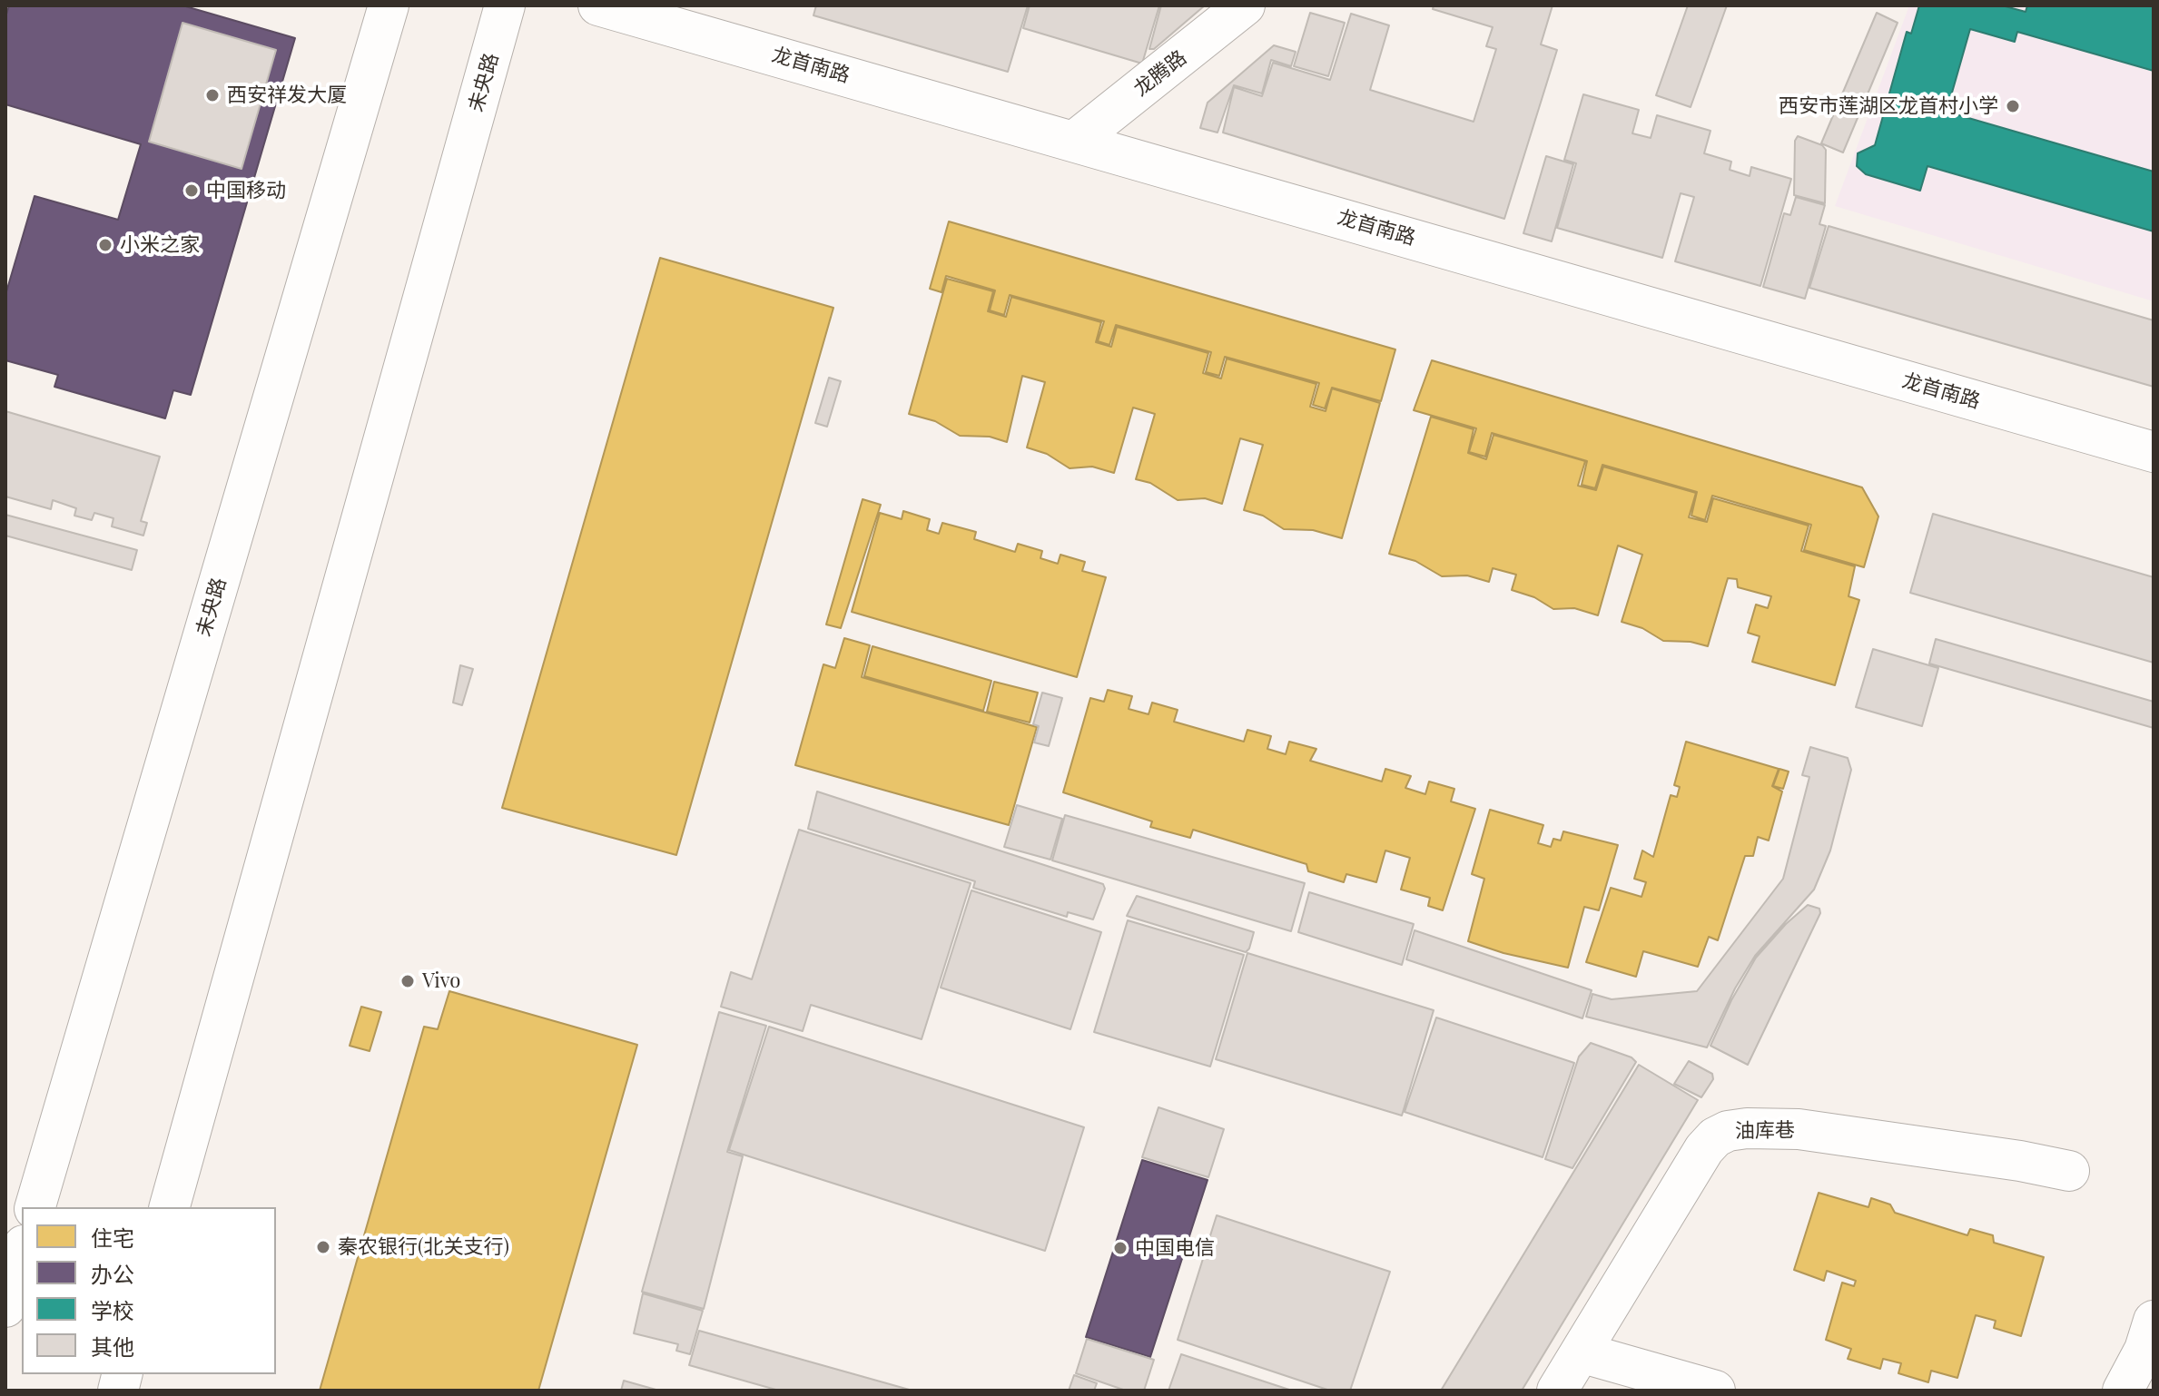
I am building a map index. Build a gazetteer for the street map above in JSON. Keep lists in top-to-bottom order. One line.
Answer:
{"streets":{"street":["龙首南路","龙腾路","未央路","油库巷"]},"crossings":[["龙首南路","龙腾路"]],"places":["西安祥发大厦","西安市莲湖区龙首村小学","中国移动","小米之家","Vivo","秦农银行(北关支行)","中国电信"],"legend":["住宅","办公","学校","其他"]}
